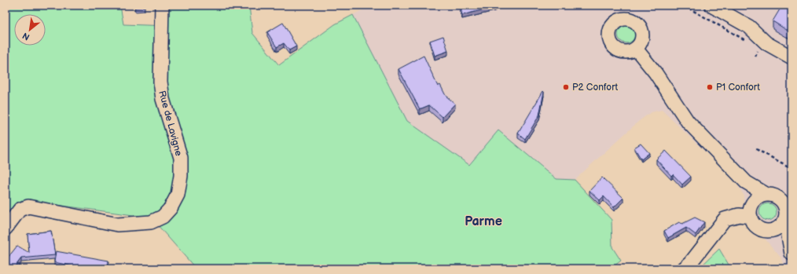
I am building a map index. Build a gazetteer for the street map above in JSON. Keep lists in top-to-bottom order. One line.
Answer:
{"streets":{"street":["Rue de Lavigne"]},"districts":["Parme"],"places":["P2 Confort","P1 Confort"],"north":"bottom left"}
